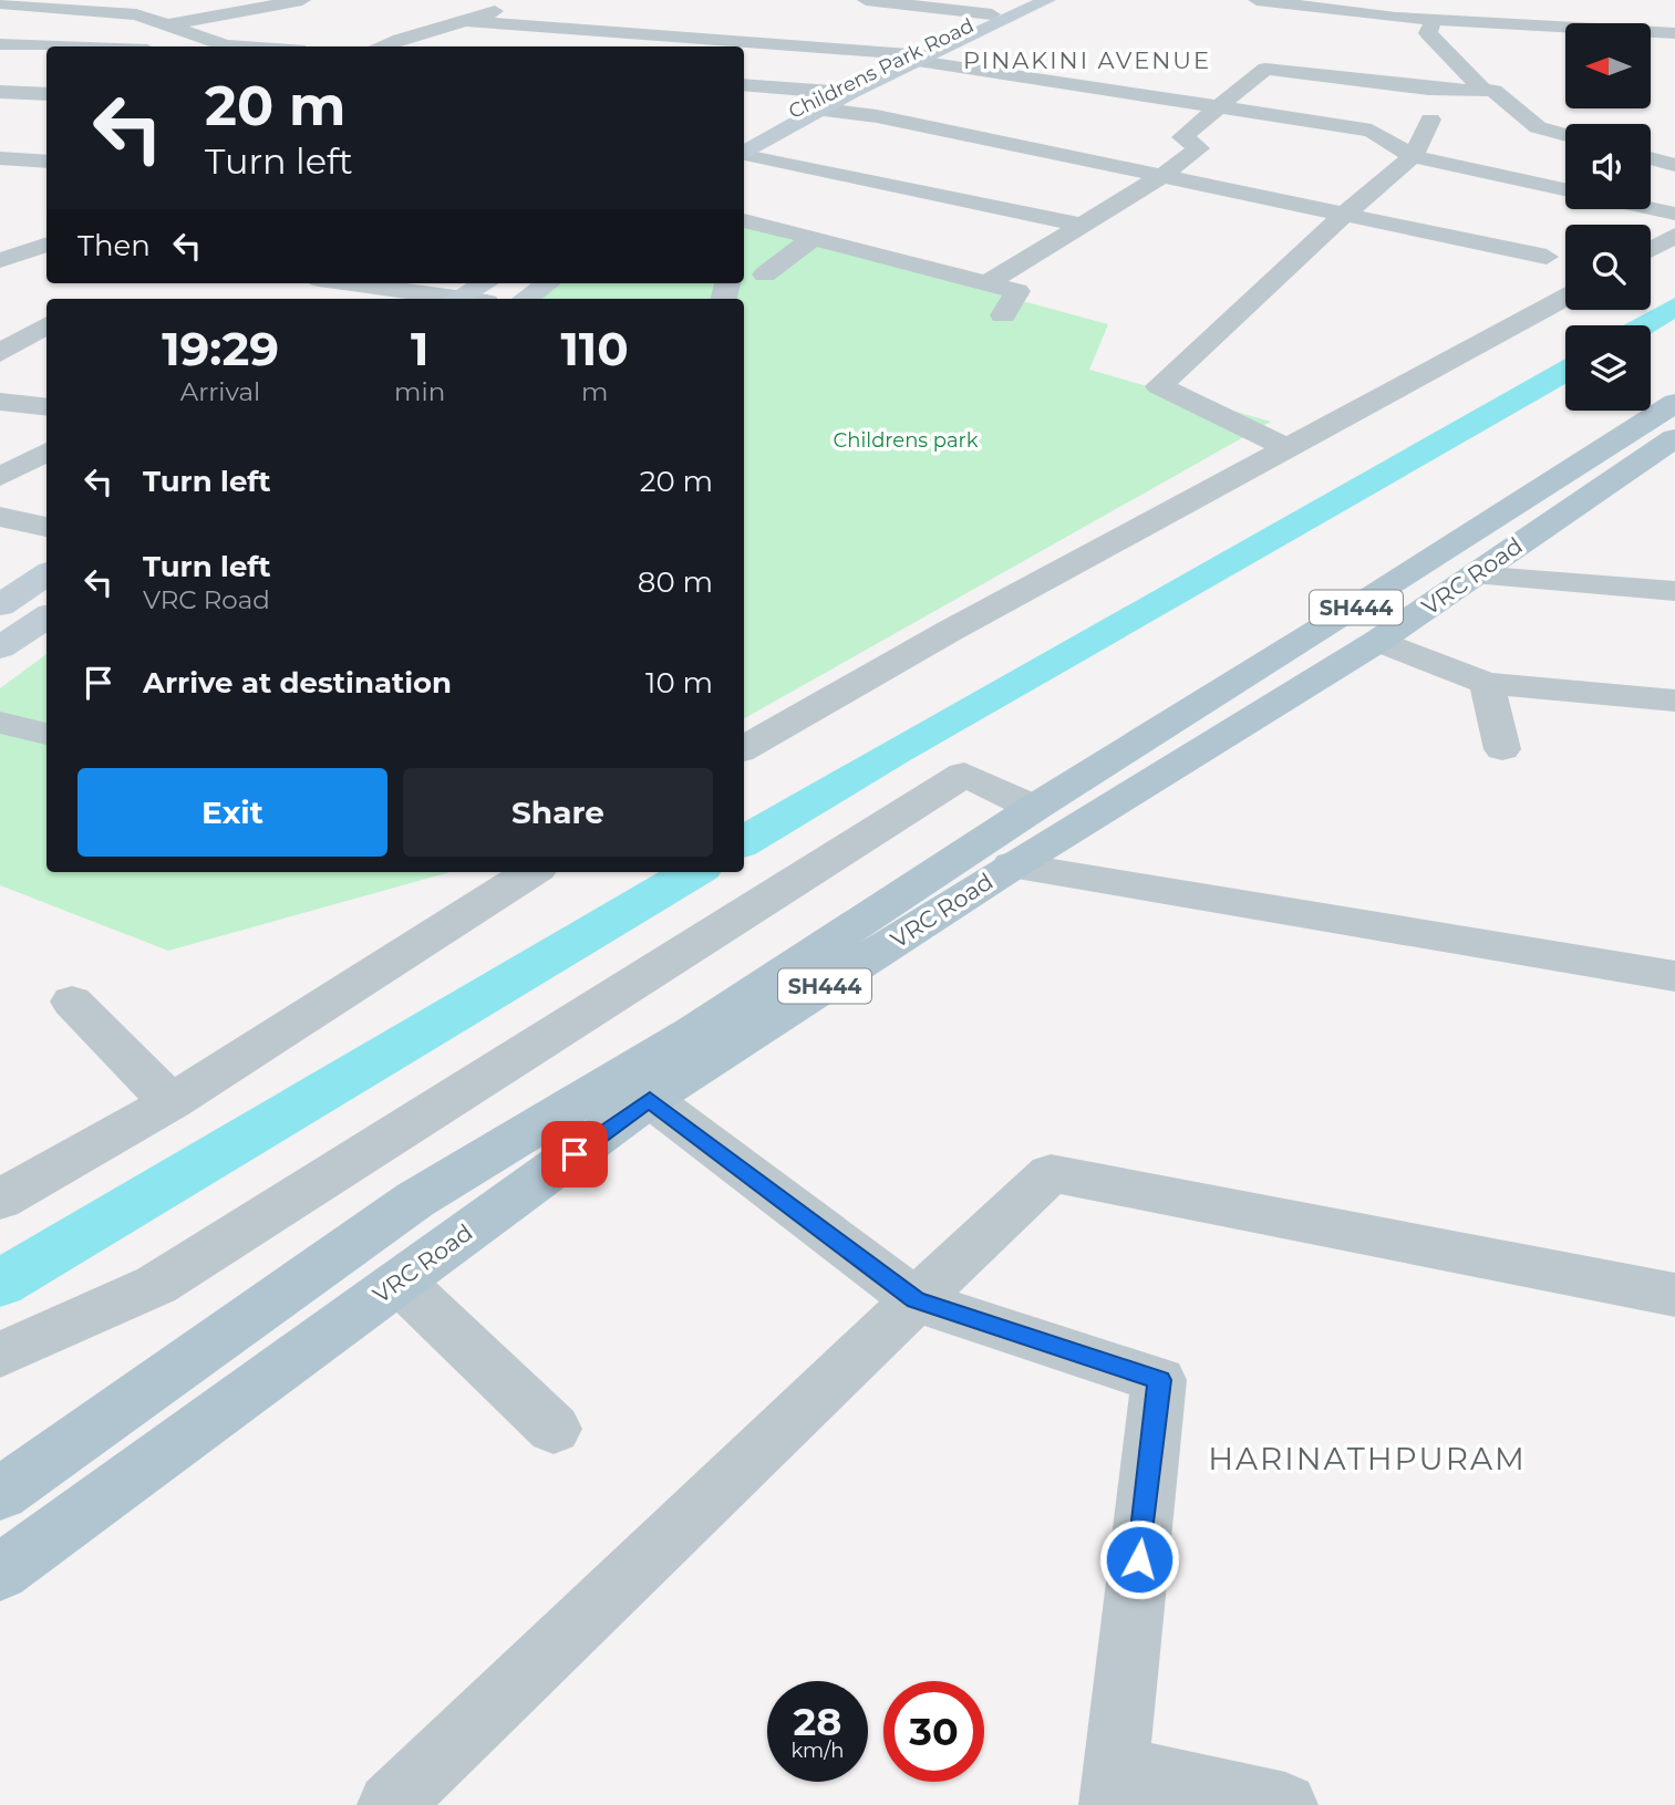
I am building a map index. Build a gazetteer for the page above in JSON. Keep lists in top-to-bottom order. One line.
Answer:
{"streets":{"main road":["VRC Road","SH444"],"street":["Childrens Park Road"]},"districts":["PINAKINI AVENUE","HARINATHPURAM"],"parks":["Childrens park"],"north":"left","page":{"turn":["20 m","Turn left"],"then":"Then","eta":["19:29","Arrival","1","min","110","m"],"list":[{"name":"Turn left","value":"20 m"},{"name":"Turn left","note":"VRC Road","value":"80 m"},{"name":"Arrive at destination","value":"10 m"}],"buttons":["Exit","Share"],"speed":"28 km/h","limit":"30"}}
